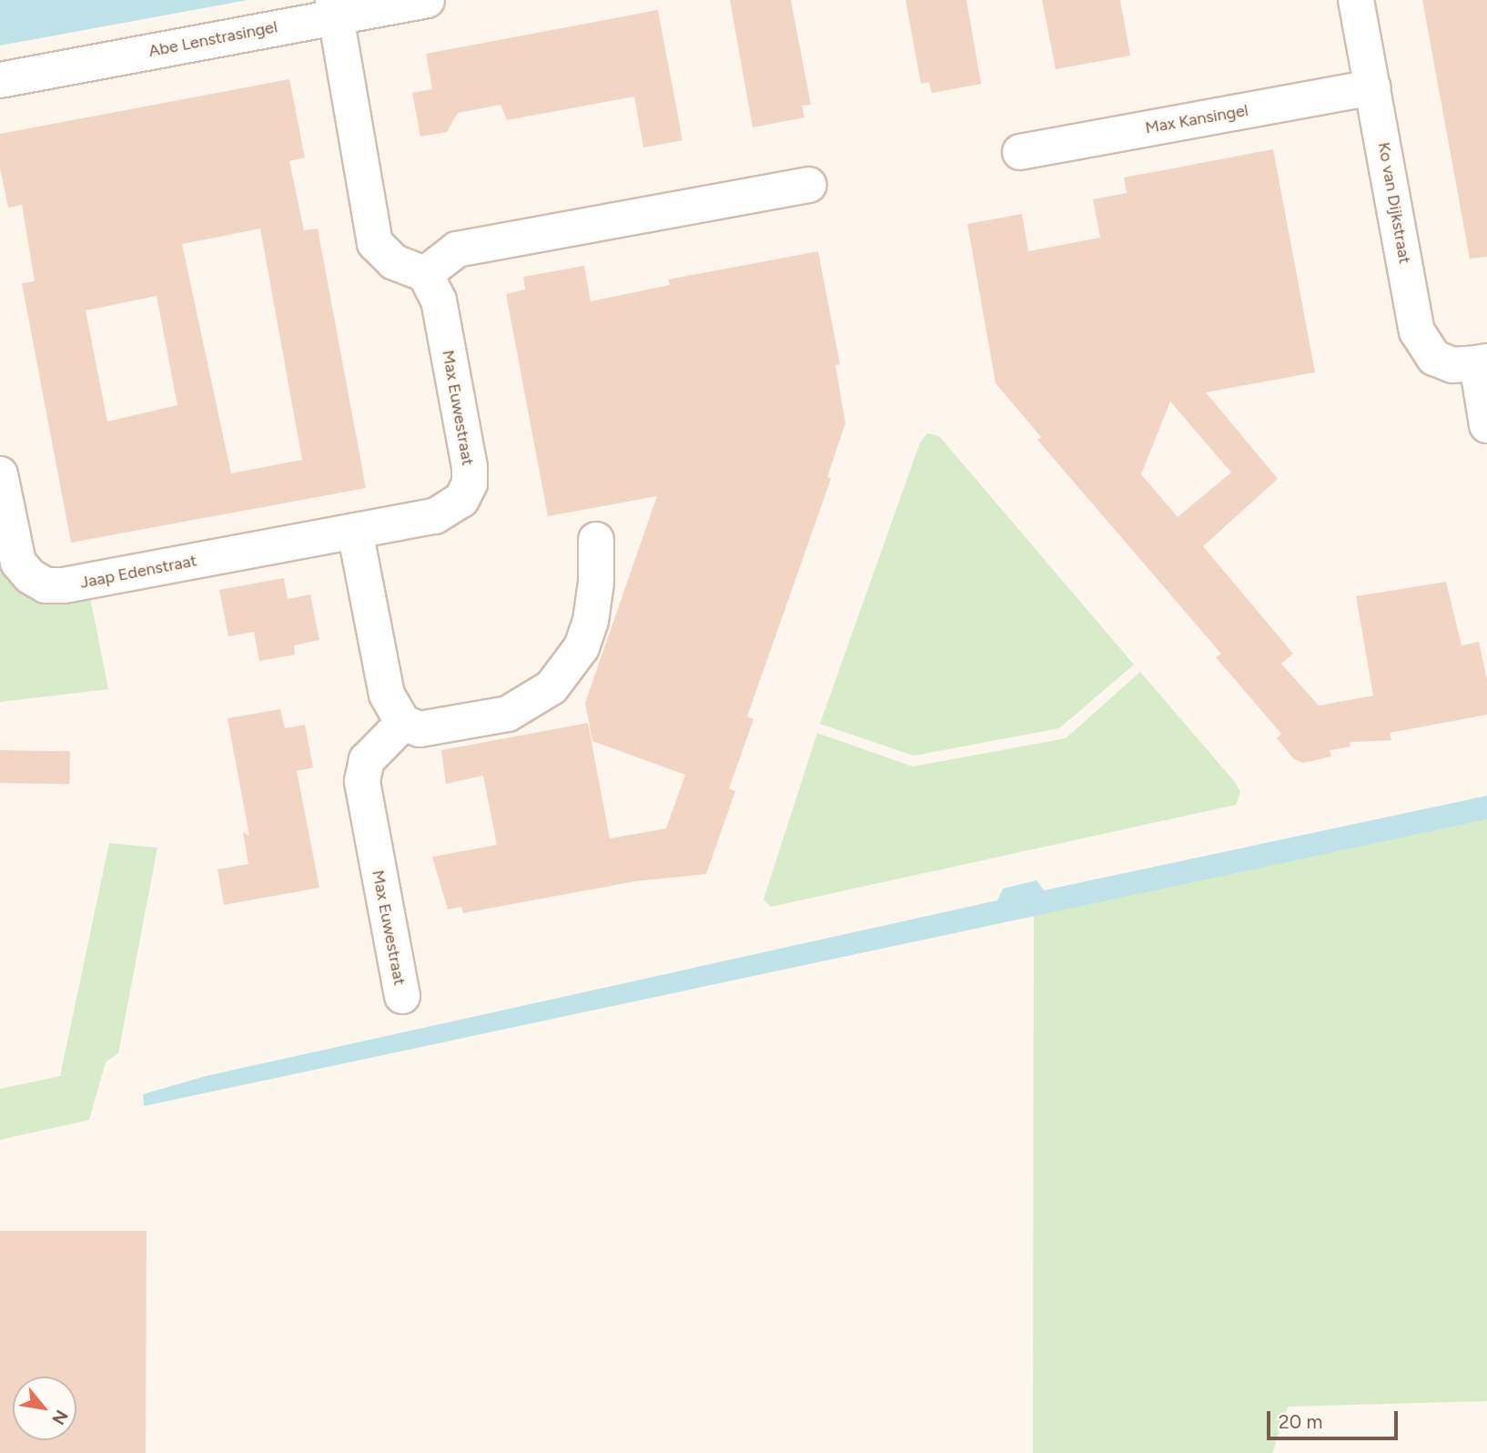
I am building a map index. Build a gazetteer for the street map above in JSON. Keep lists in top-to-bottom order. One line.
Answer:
{"streets":{"street":["Abe Lenstrasingel","Max Kansingel","Ko van Dijkstraat","Max Euwestraat","Jaap Edenstraat"]},"crossings":[["Max Kansingel","Ko van Dijkstraat"],["Max Euwestraat","Jaap Edenstraat"]],"scale_bar":"20 m","north":"bottom right"}
